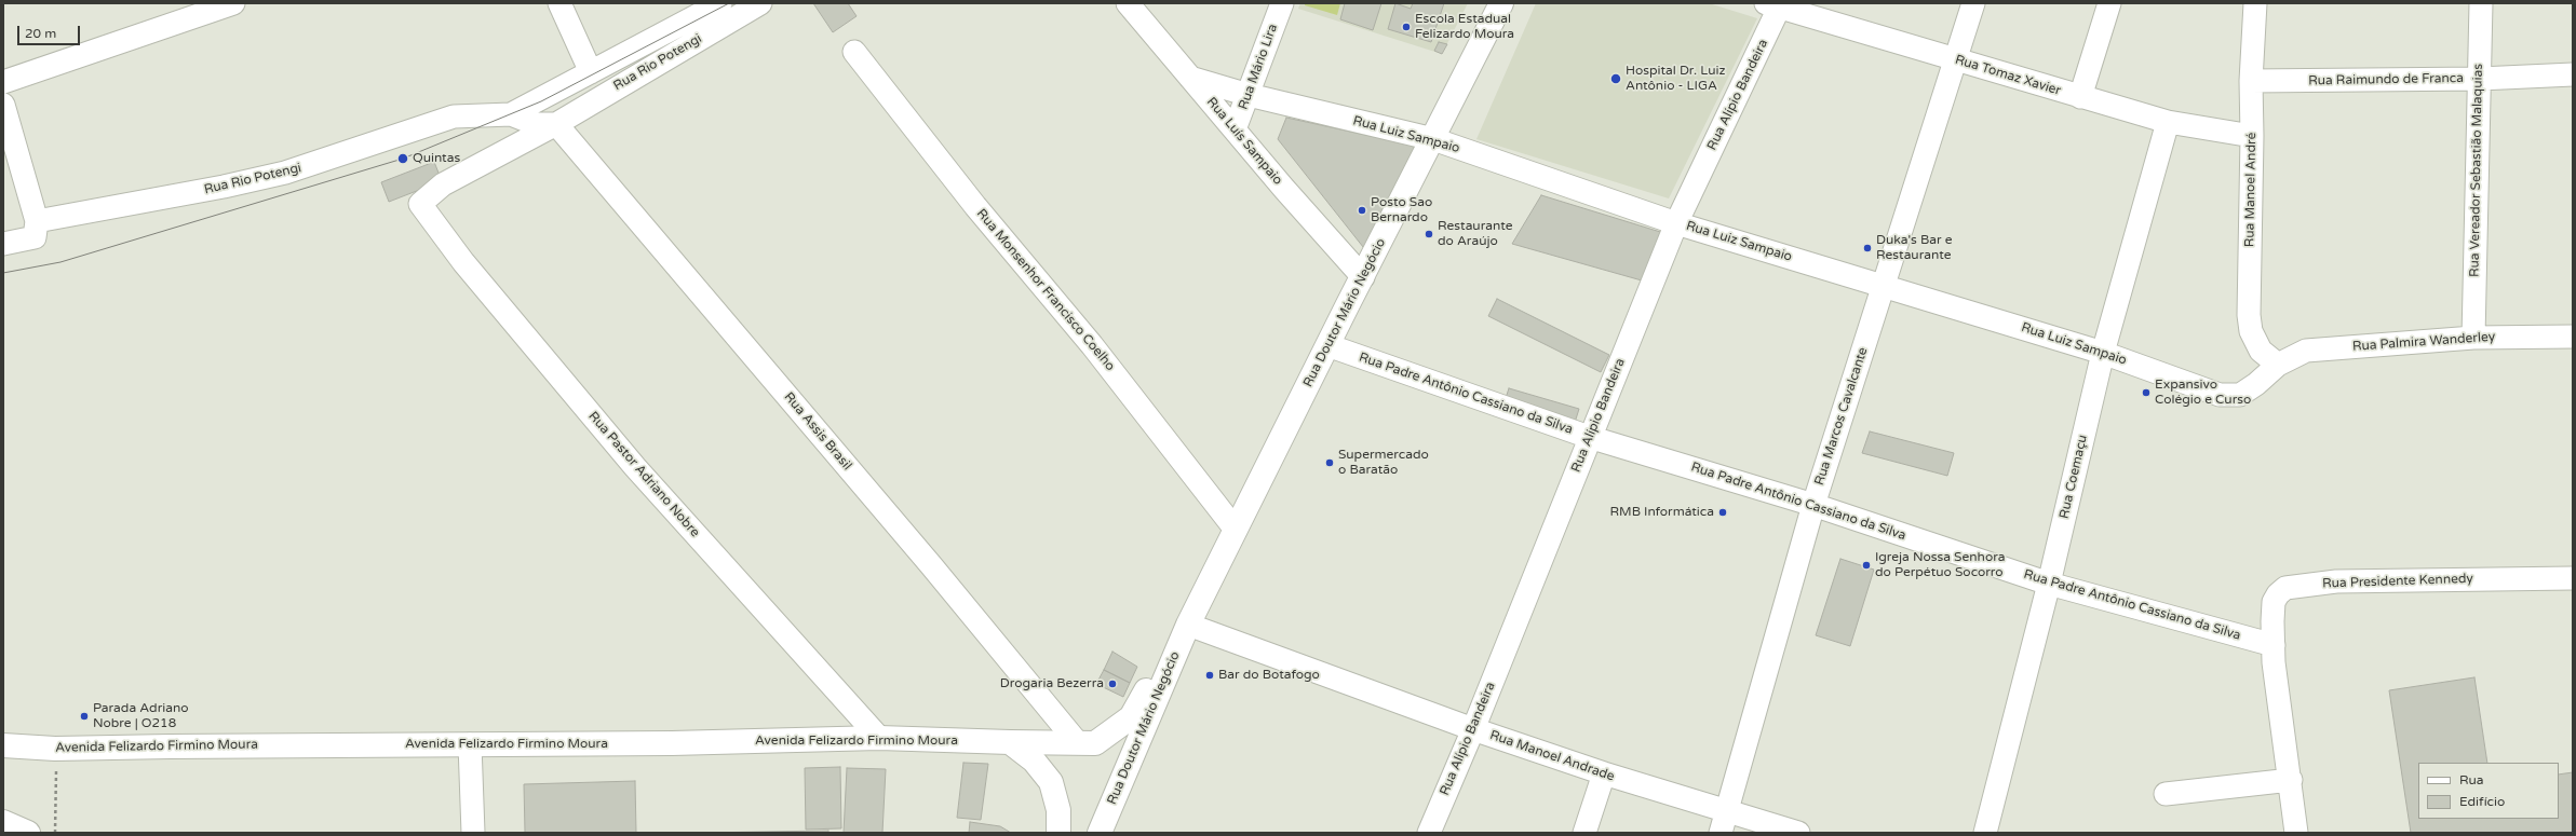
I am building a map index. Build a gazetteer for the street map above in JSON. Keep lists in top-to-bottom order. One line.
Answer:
{"streets":{"main road":["Rua Doutor Mário Negócio","Avenida Felizardo Firmino Moura"],"street":["Rua Rio Potengi","Rua Mário Lira","Rua Tomaz Xavier","Rua Raimundo de Franca","Rua Alípio Bandeira","Rua Luiz Sampaio","Rua Luís Sampaio","Rua Vereador Sebastião Malaquias","Rua Manoel André","Rua Monsenhor Francisco Coelho","Rua Palmira Wanderley","Rua Padre Antônio Cassiano da Silva","Rua Marcos Cavalcante","Rua Assis Brasil","Rua Pastor Adriano Nobre","Rua Coemaçu","Rua Presidente Kennedy","Rua Manoel Andrade"]},"crossings":[["Rua Rio Potengi","Rua Assis Brasil"],["Rua Rio Potengi","Rua Pastor Adriano Nobre"],["Rua Mário Lira","Rua Luiz Sampaio"],["Rua Mário Lira","Rua Luís Sampaio"],["Rua Tomaz Xavier","Rua Alípio Bandeira"],["Rua Tomaz Xavier","Rua Manoel André"],["Rua Tomaz Xavier","Rua Marcos Cavalcante"],["Rua Tomaz Xavier","Rua Coemaçu"],["Rua Raimundo de Franca","Rua Vereador Sebastião Malaquias"],["Rua Raimundo de Franca","Rua Manoel André"],["Rua Alípio Bandeira","Rua Luiz Sampaio"],["Rua Alípio Bandeira","Rua Padre Antônio Cassiano da Silva"],["Rua Alípio Bandeira","Rua Manoel Andrade"],["Rua Luiz Sampaio","Rua Luís Sampaio"],["Rua Luiz Sampaio","Rua Manoel André"],["Rua Luiz Sampaio","Rua Doutor Mário Negócio"],["Rua Luiz Sampaio","Rua Palmira Wanderley"],["Rua Luiz Sampaio","Rua Marcos Cavalcante"],["Rua Luiz Sampaio","Rua Coemaçu"],["Rua Luís Sampaio","Rua Doutor Mário Negócio"],["Rua Vereador Sebastião Malaquias","Rua Palmira Wanderley"],["Rua Manoel André","Rua Palmira Wanderley"],["Rua Monsenhor Francisco Coelho","Rua Doutor Mário Negócio"],["Rua Doutor Mário Negócio","Rua Padre Antônio Cassiano da Silva"],["Rua Doutor Mário Negócio","Rua Assis Brasil"],["Rua Doutor Mário Negócio","Avenida Felizardo Firmino Moura"],["Rua Doutor Mário Negócio","Rua Manoel Andrade"],["Rua Padre Antônio Cassiano da Silva","Rua Marcos Cavalcante"],["Rua Padre Antônio Cassiano da Silva","Rua Coemaçu"],["Rua Padre Antônio Cassiano da Silva","Rua Presidente Kennedy"],["Rua Marcos Cavalcante","Rua Manoel Andrade"],["Rua Pastor Adriano Nobre","Avenida Felizardo Firmino Moura"]],"places":["Escola Estadual Felizardo Moura","Hospital Dr. Luiz Antônio - LIGA","Quintas","Posto Sao Bernardo","Restaurante do Araújo","Duka's Bar e Restaurante","Expansivo Colégio e Curso","Supermercado o Baratão","RMB Informática","Igreja Nossa Senhora do Perpétuo Socorro","Bar do Botafogo","Drogaria Bezerra","Parada Adriano Nobre | O218"],"legend":["Rua","Edifício"],"scale_bar":"20 m"}
